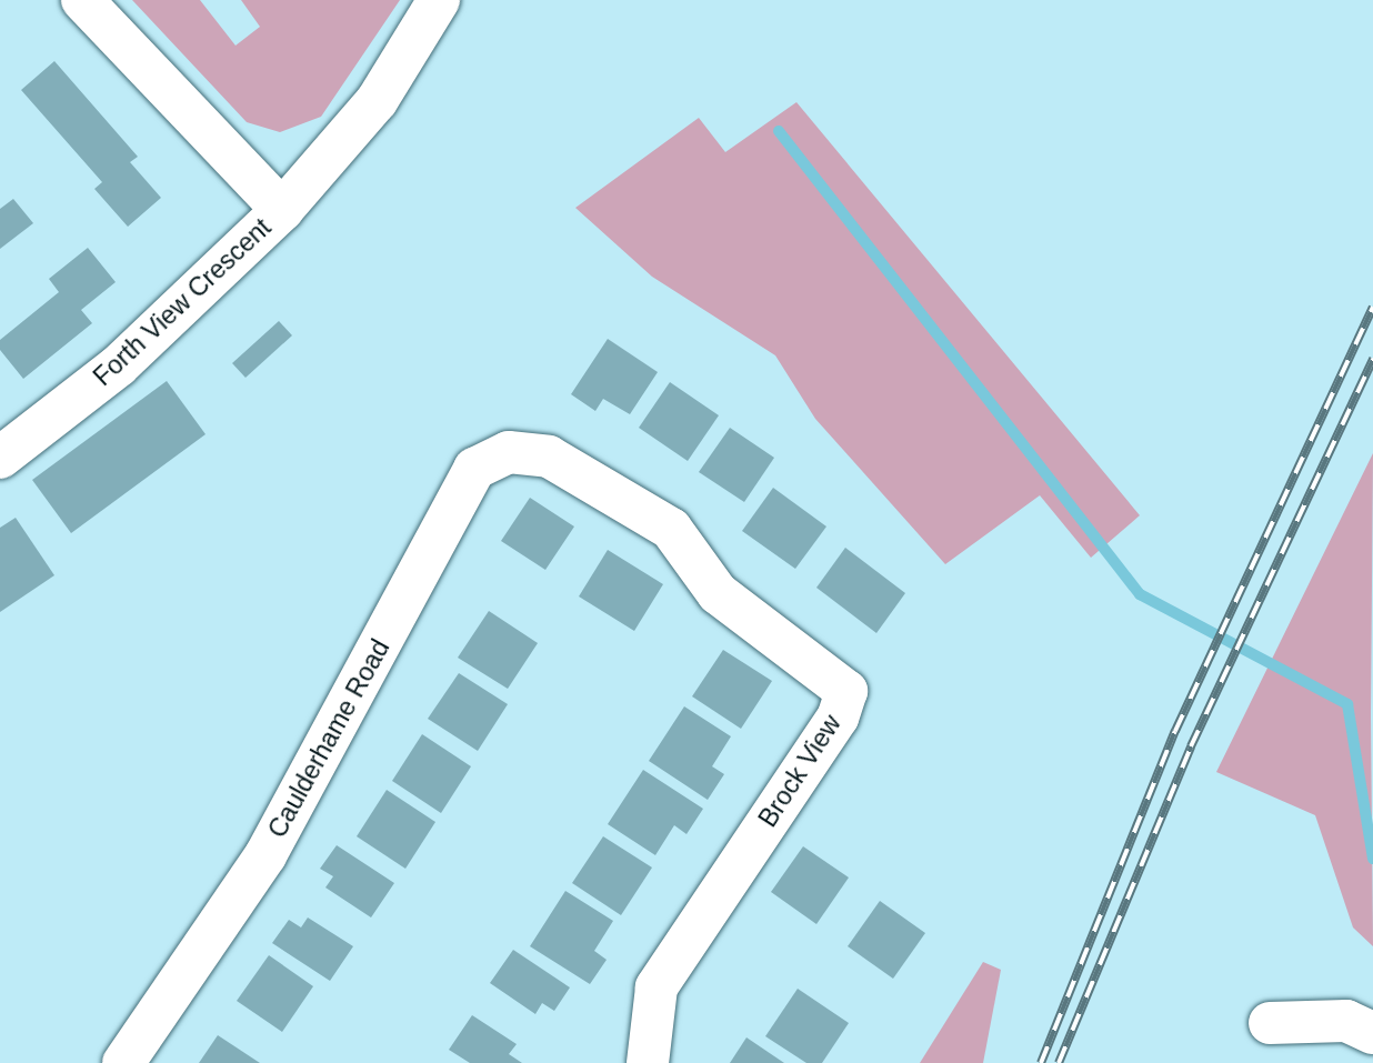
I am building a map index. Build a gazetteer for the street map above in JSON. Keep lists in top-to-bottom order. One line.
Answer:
{"streets":{"street":["Forth View Crescent","Caulderhame Road","Brock View"]},"crossings":[["Caulderhame Road","Brock View"]]}
